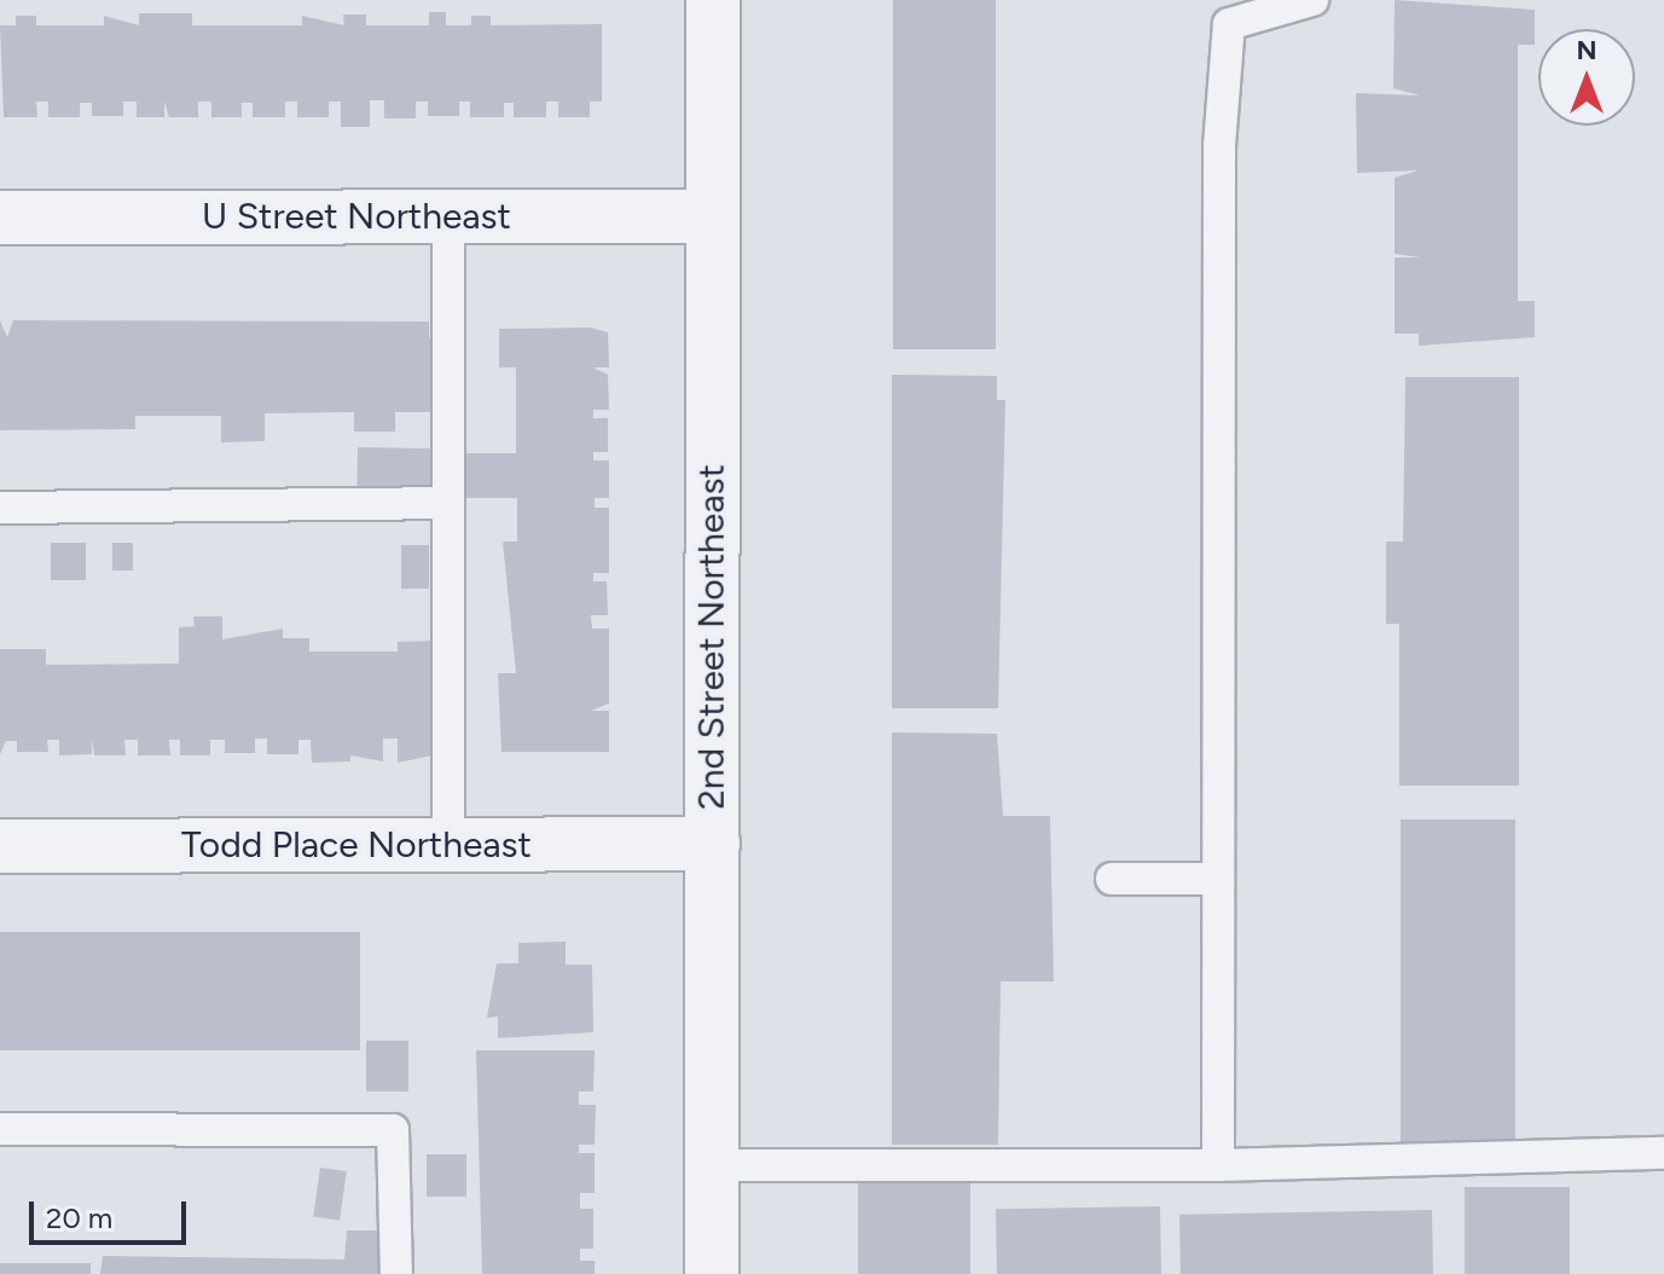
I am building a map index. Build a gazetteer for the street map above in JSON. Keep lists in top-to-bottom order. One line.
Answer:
{"streets":{"street":["U Street Northeast","2nd Street Northeast","Todd Place Northeast"]},"crossings":[["U Street Northeast","2nd Street Northeast"],["2nd Street Northeast","Todd Place Northeast"]],"scale_bar":"20 m","north":"top"}
